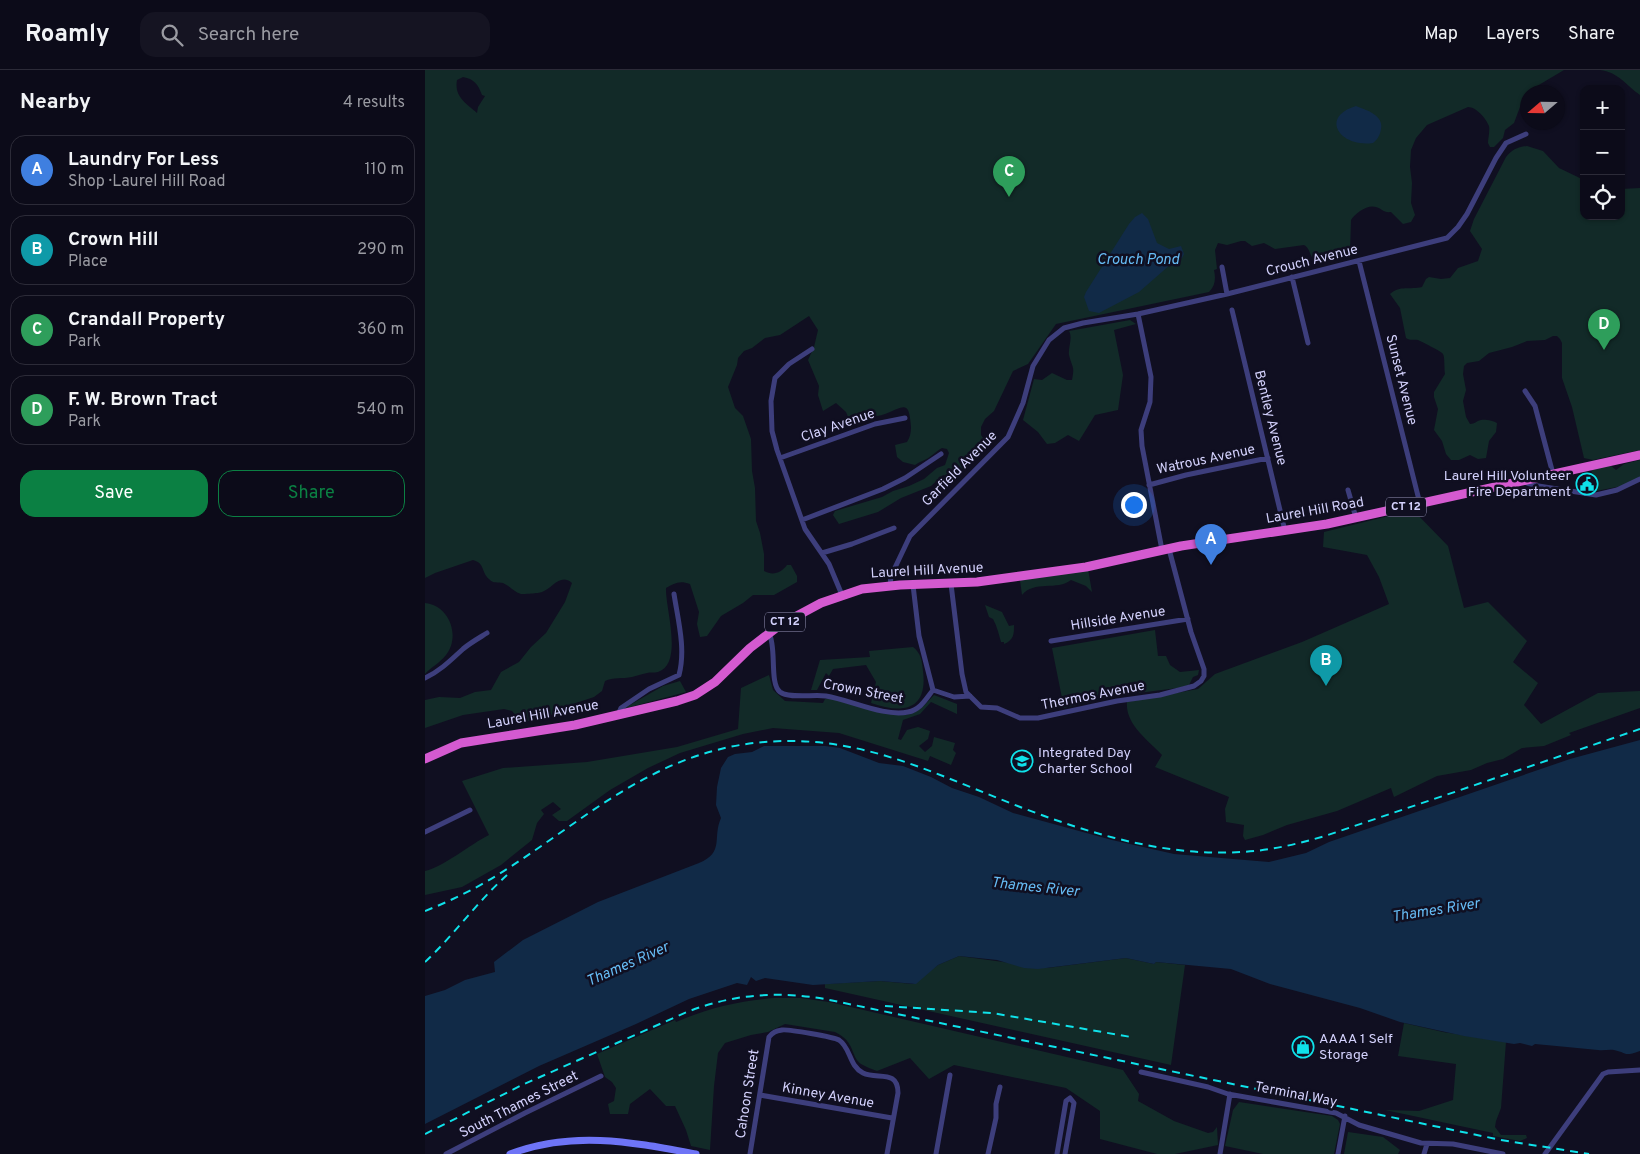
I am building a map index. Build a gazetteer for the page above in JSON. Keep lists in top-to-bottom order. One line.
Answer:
{"streets":{"highway":["CT 12","Laurel Hill Road","Laurel Hill Avenue"],"street":["Crouch Avenue","Sunset Avenue","Bentley Avenue","Clay Avenue","Watrous Avenue","Garfield Avenue","Hillside Avenue","Crown Street","Thermos Avenue","Cahoon Street","Terminal Way","Kinney Avenue","South Thames Street"]},"crossings":[["Crouch Avenue","Sunset Avenue"],["Crouch Avenue","Garfield Avenue"],["Crouch Avenue","Thermos Avenue"],["Sunset Avenue","Laurel Hill Road"],["Bentley Avenue","Watrous Avenue"],["Bentley Avenue","Laurel Hill Road"],["Watrous Avenue","Thermos Avenue"],["Garfield Avenue","Laurel Hill Avenue"],["Laurel Hill Road","Laurel Hill Avenue"],["Laurel Hill Road","Thermos Avenue"],["Laurel Hill Avenue","Crown Street"],["Laurel Hill Avenue","Thermos Avenue"],["Hillside Avenue","Thermos Avenue"],["Cahoon Street","Kinney Avenue"]],"water":["Crouch Pond","Thames River"],"places":{"public building":["Laurel Hill Volunteer Fire Department"],"school or university":["Integrated Day Charter School"],"shop":["AAAA 1 Self Storage"]},"north":"left","page":{"header":"Roamly","search":"Search here","nav":["Map","Layers","Share"],"heading":["Nearby","4 results"],"map_buttons":["+","−"],"list":[{"mark":"A","name":"Laundry For Less","note":"Shop · Laurel Hill Road","value":"110 m"},{"mark":"B","name":"Crown Hill","note":"Place","value":"290 m"},{"mark":"C","name":"Crandall Property","note":"Park","value":"360 m"},{"mark":"D","name":"F. W. Brown Tract","note":"Park","value":"540 m"}],"pins":["C","D","A","B"],"buttons":["Save","Share"]}}
